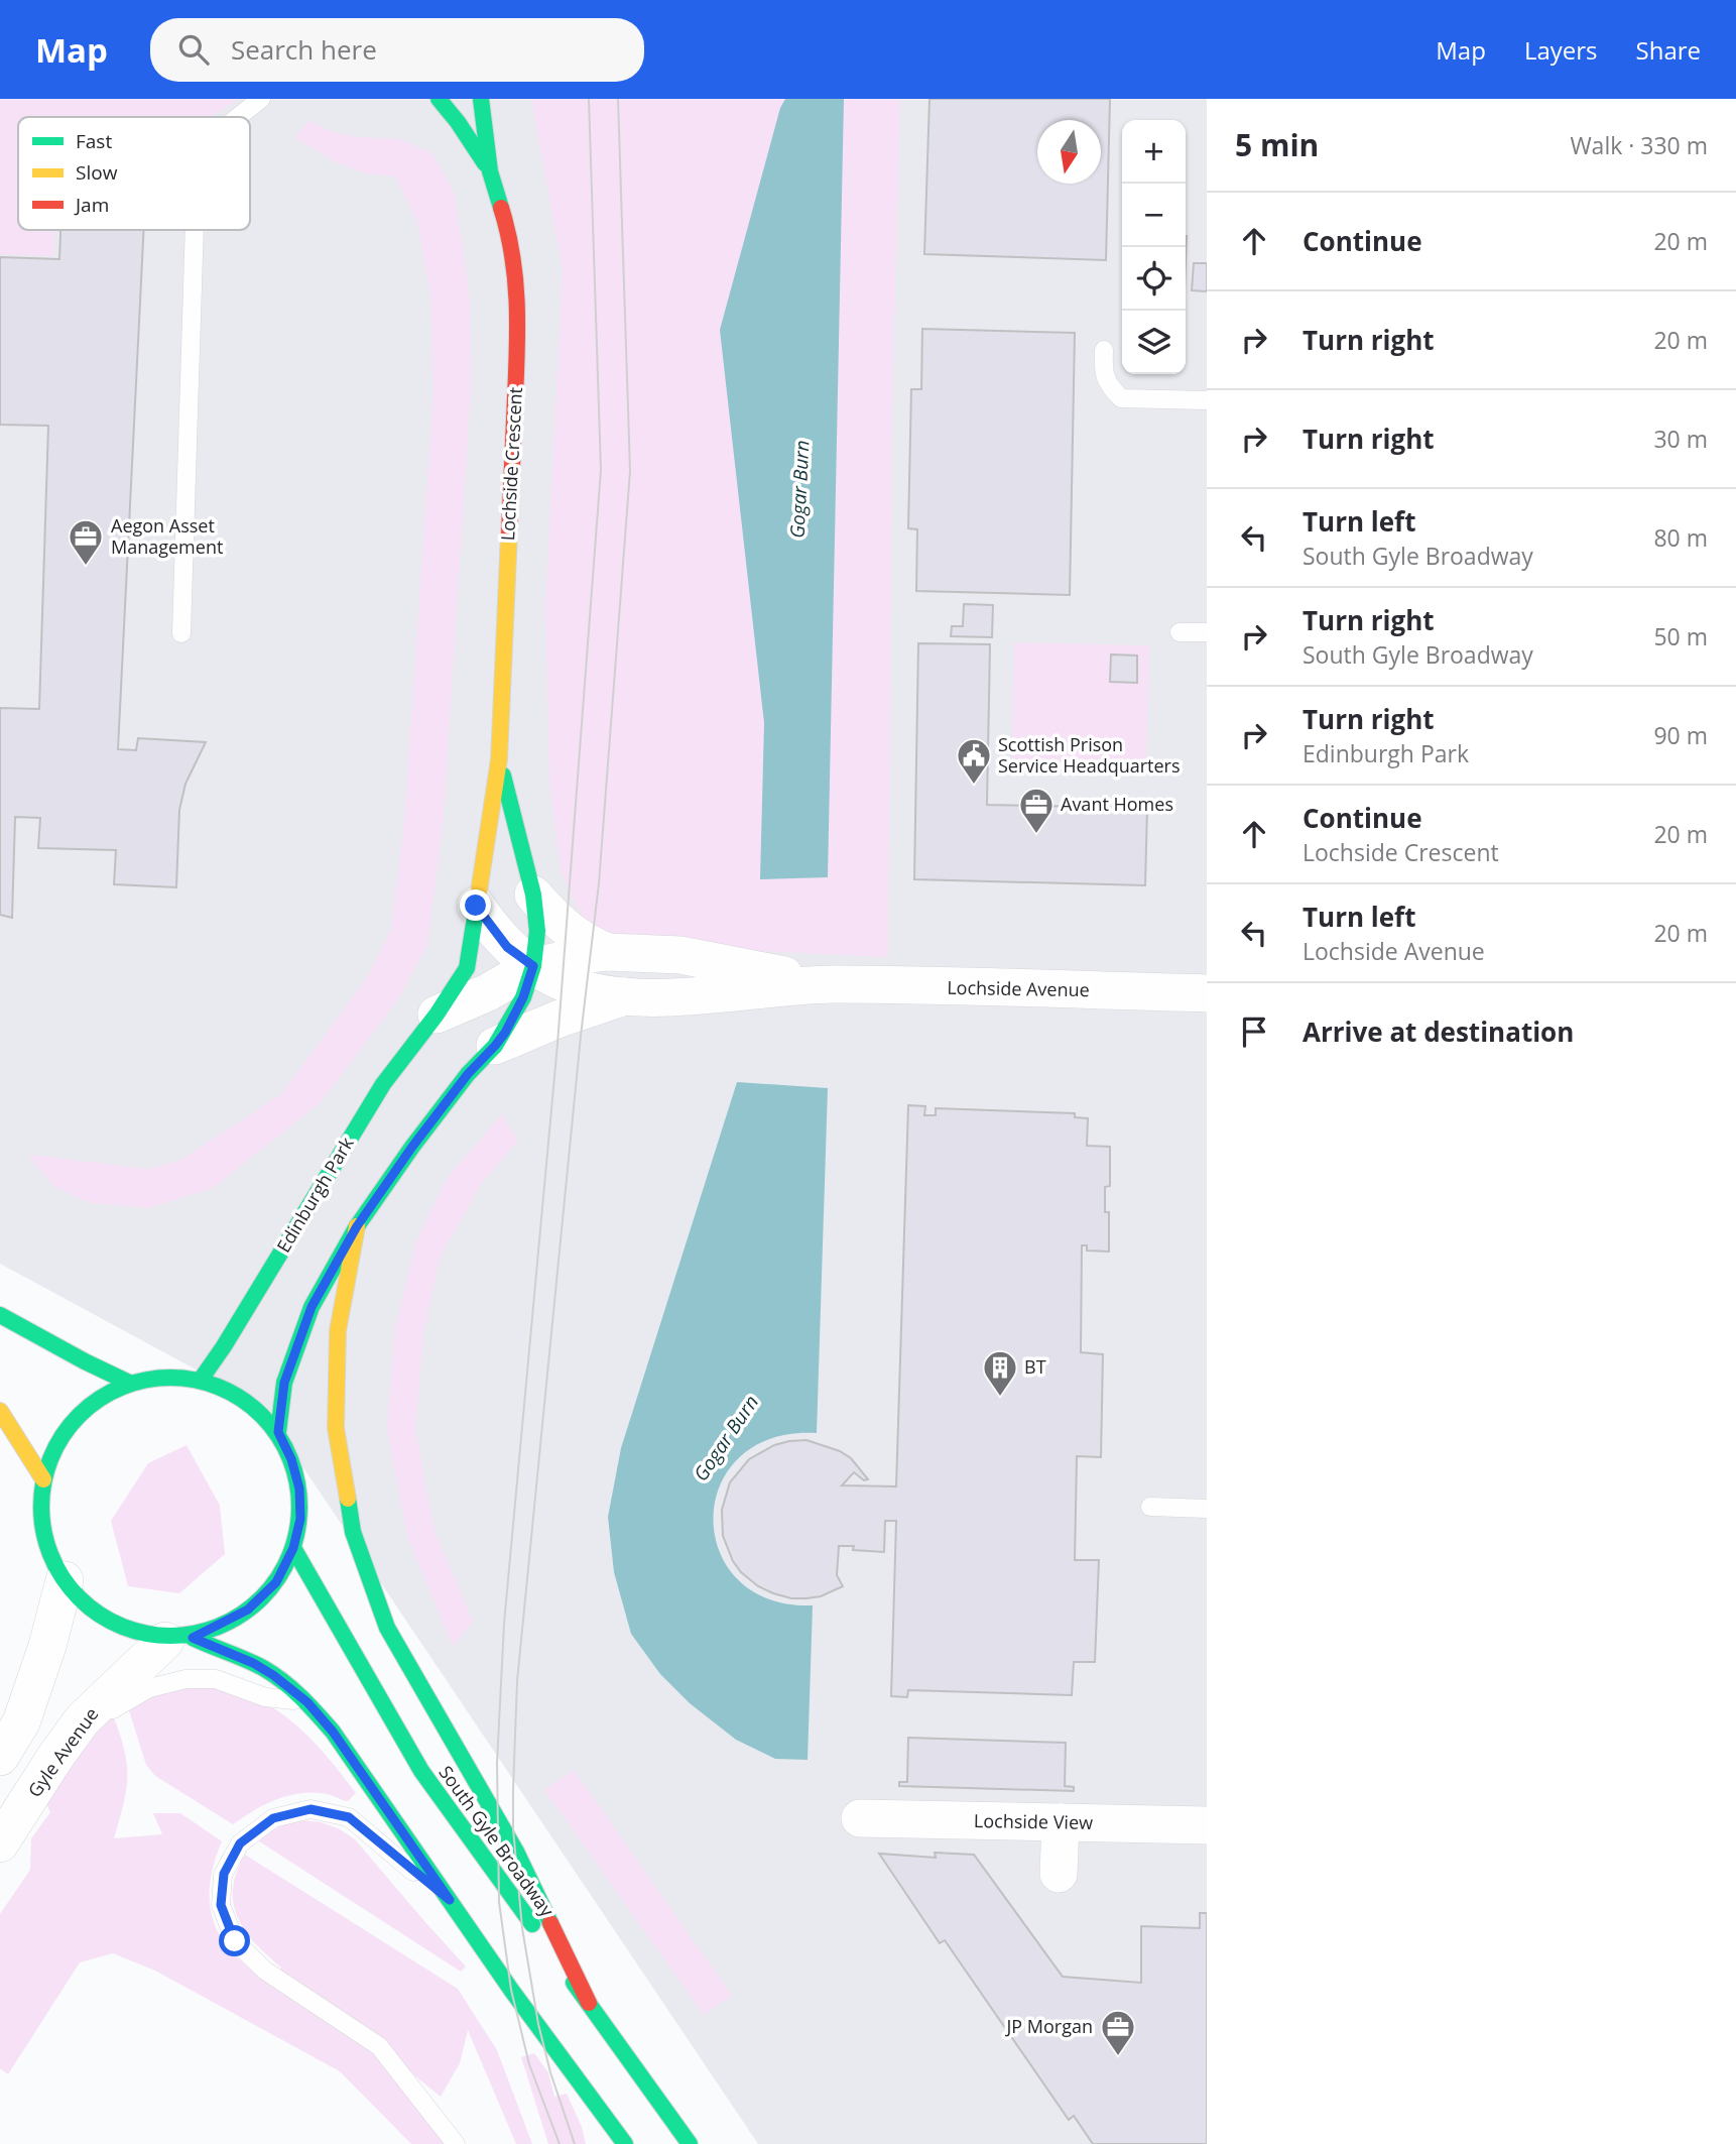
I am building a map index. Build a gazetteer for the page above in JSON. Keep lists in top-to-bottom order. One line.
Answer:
{"streets":{"street":["Lochside Crescent","Lochside Avenue","Edinburgh Park","Gyle Avenue","Lochside View","South Gyle Broadway"]},"crossings":[["Lochside Crescent","Lochside Avenue"],["Lochside Crescent","Edinburgh Park"],["Lochside Avenue","Edinburgh Park"]],"water":["Gogar Burn"],"places":{"office":["Aegon Asset Management","Avant Homes","JP Morgan"],"public building":["Scottish Prison Service Headquarters"],"building":["BT"]},"legend":["Fast","Slow","Jam"],"north":"bottom","page":{"header":"Map","search":"Search here","nav":["Map","Layers","Share"],"heading":["5 min","Walk · 330 m"],"map_buttons":["+","−"],"list":[["Continue","20 m"],["Turn right","20 m"],["Turn right","30 m"],["Turn left","South Gyle Broadway","80 m"],["Turn right","South Gyle Broadway","50 m"],["Turn right","Edinburgh Park","90 m"],["Continue","Lochside Crescent","20 m"],["Turn left","Lochside Avenue","20 m"],"Arrive at destination"]}}
